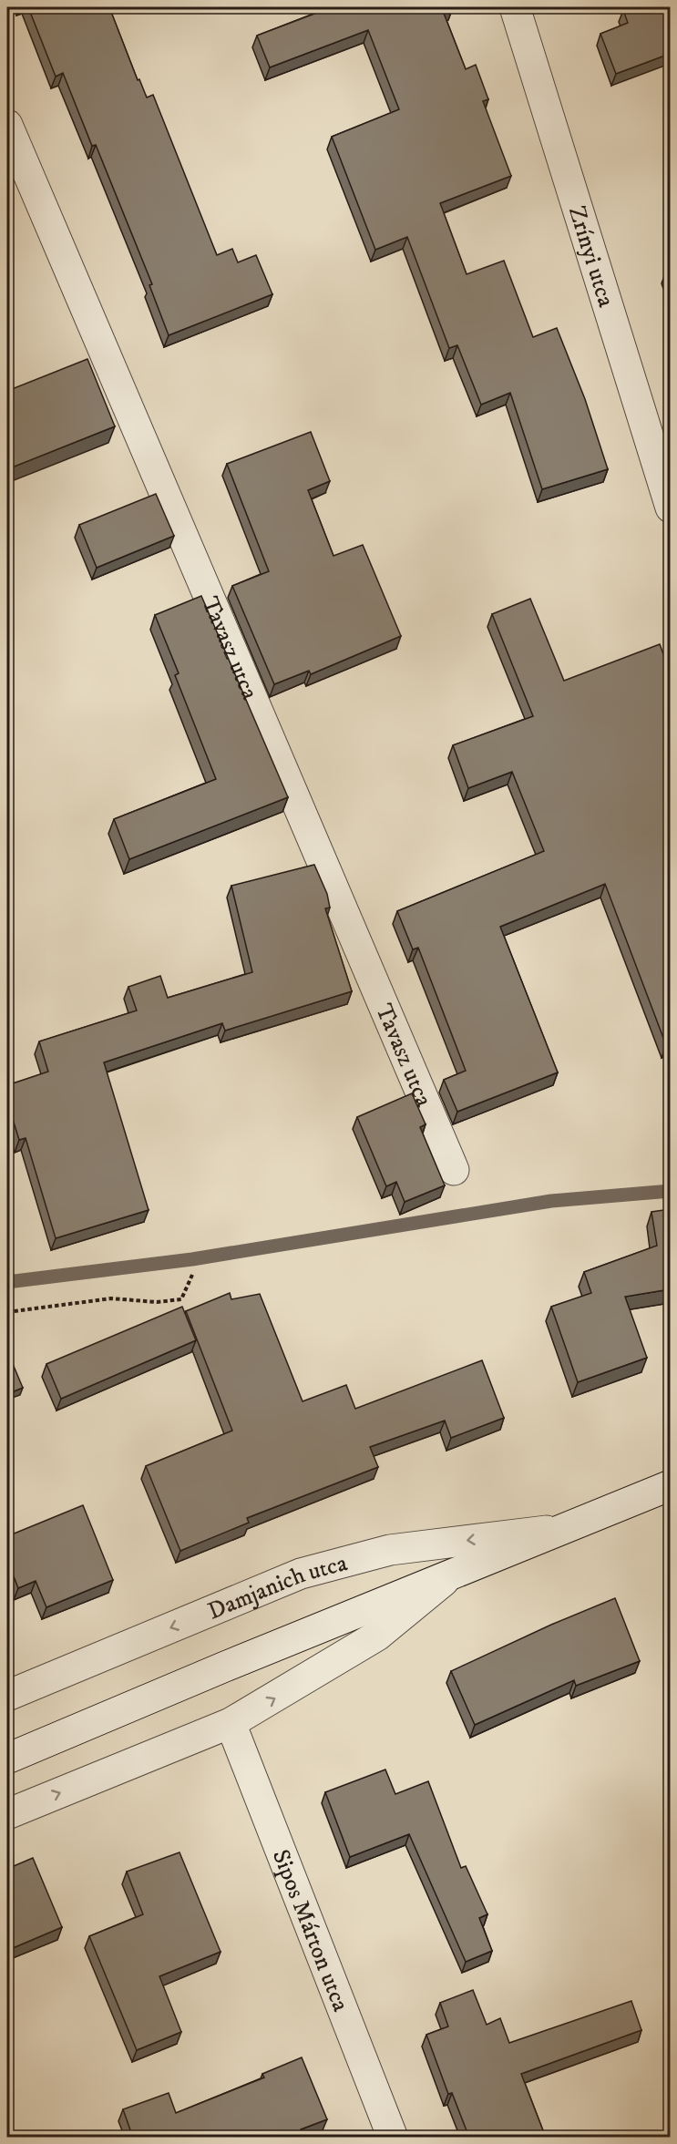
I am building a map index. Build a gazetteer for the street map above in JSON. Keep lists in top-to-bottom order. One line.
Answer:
{"streets":{"street":["Zrínyi utca","Tavasz utca","Damjanich utca","Sipos Márton utca"]},"crossings":[["Damjanich utca","Sipos Márton utca"]]}
